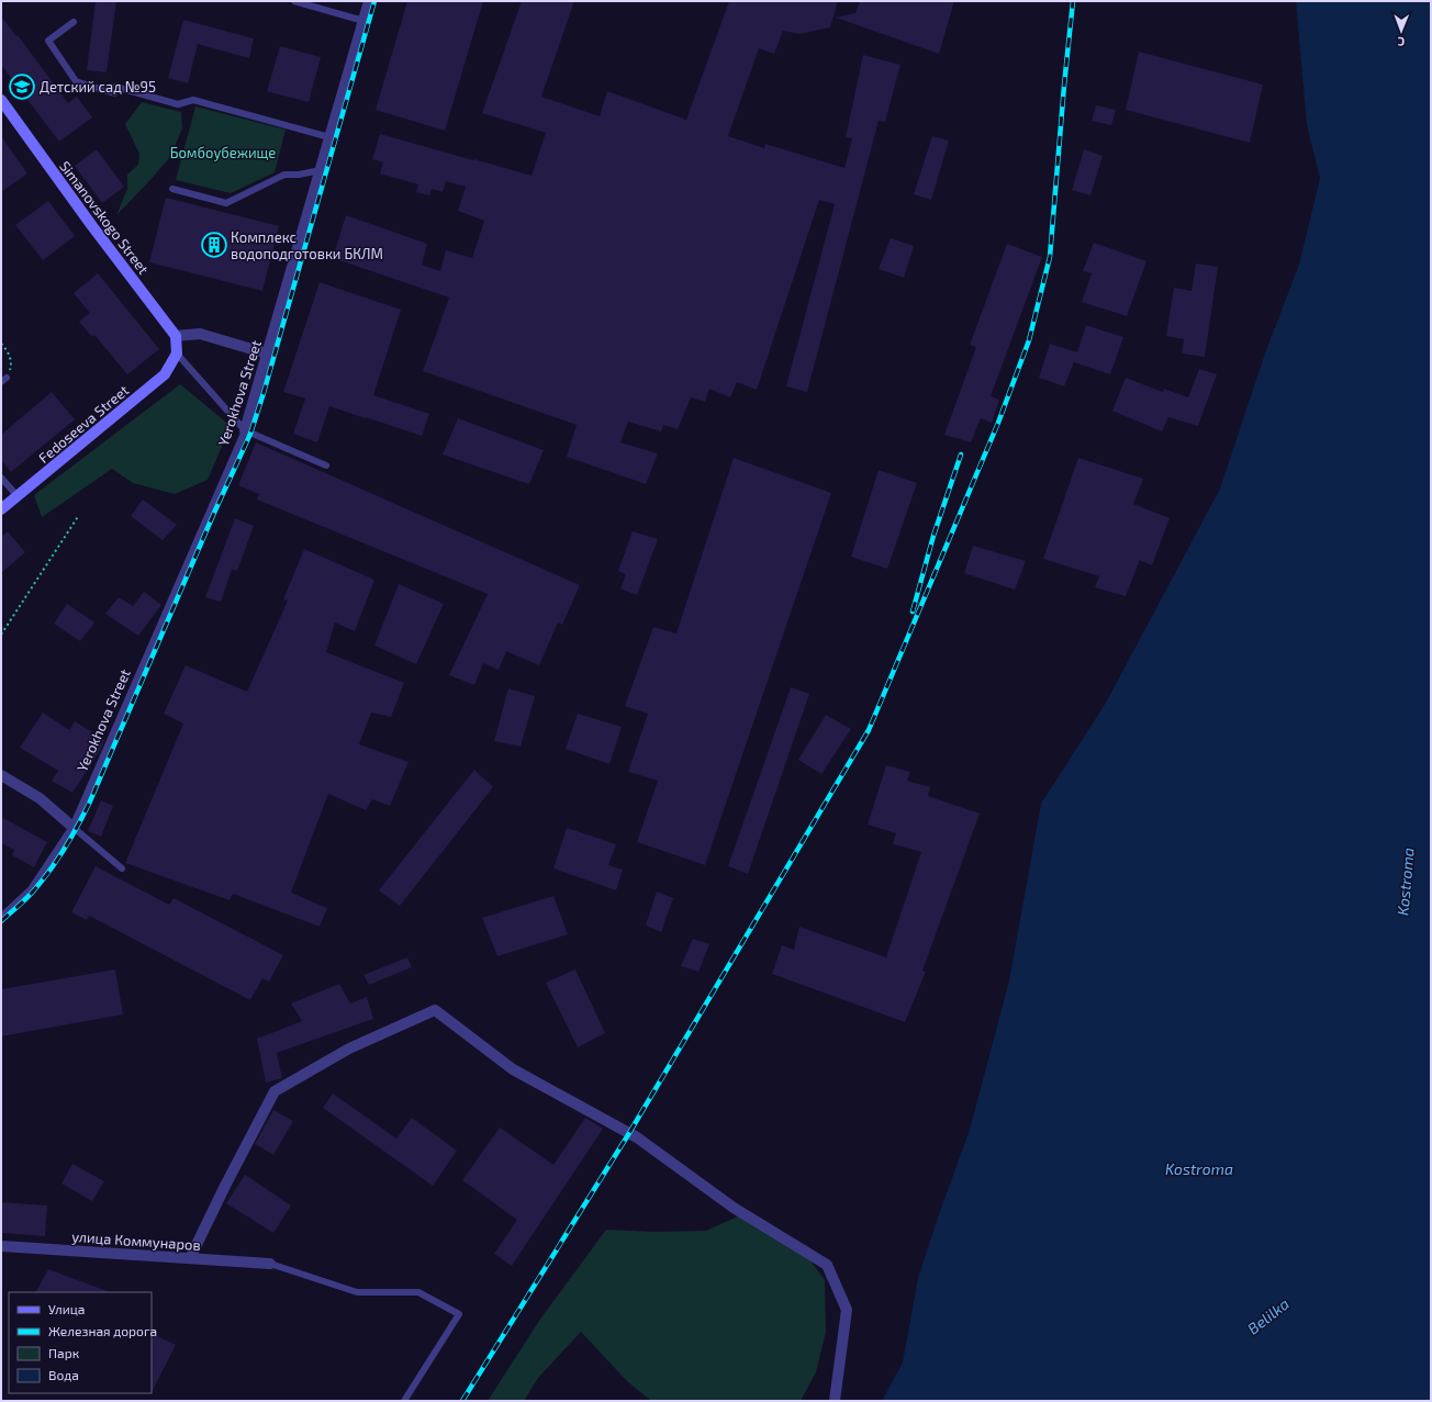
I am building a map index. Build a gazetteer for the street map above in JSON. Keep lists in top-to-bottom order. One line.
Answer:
{"streets":{"street":["Simanovskogo Street","Yerokhova Street","Fedoseeva Street","улица Коммунаров"]},"water":["Kostroma","Belilka"],"parks":["Бомбоубежище"],"places":{"school or university":["Детский сад №95"],"building":["Комплекс водоподготовки БКЛМ"]},"legend":["Улица","Железная дорога","Парк","Вода"],"north":"bottom"}
